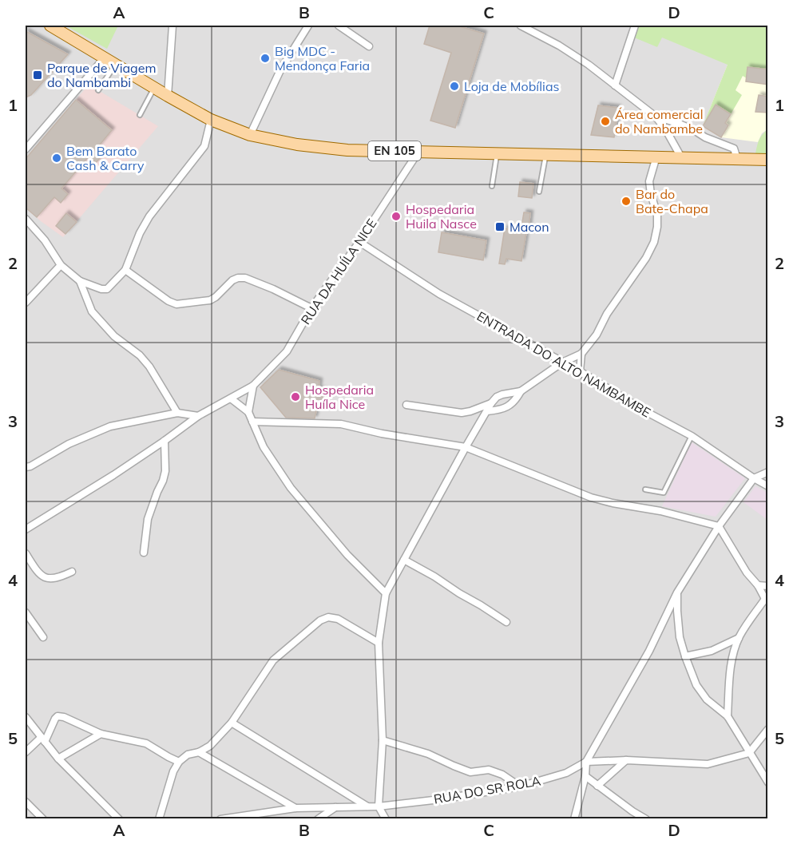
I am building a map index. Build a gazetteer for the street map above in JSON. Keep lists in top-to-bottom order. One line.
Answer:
{"streets":{"main road":["EN 105"],"street":["RUA DA HUÍLA NICE","ENTRADA DO ALTO NAMBAMBE","RUA DO SR ROLA"]},"crossings":[["EN 105","RUA DA HUÍLA NICE"],["RUA DA HUÍLA NICE","ENTRADA DO ALTO NAMBAMBE"]],"places":{"other":["Big MDC - Mendonça Faria","Loja de Mobílias","Área comercial do Nambambe","Bem Barato Cash & Carry","Bar do Bate-Chapa","Hospedaria Huila Nasce","Hospedaria Huíla Nice"],"transit":["Parque de Viagem do Nambambi","Macon"]},"grid":{"columns":["A","B","C","D"],"rows":["1","2","3","4","5"]}}
